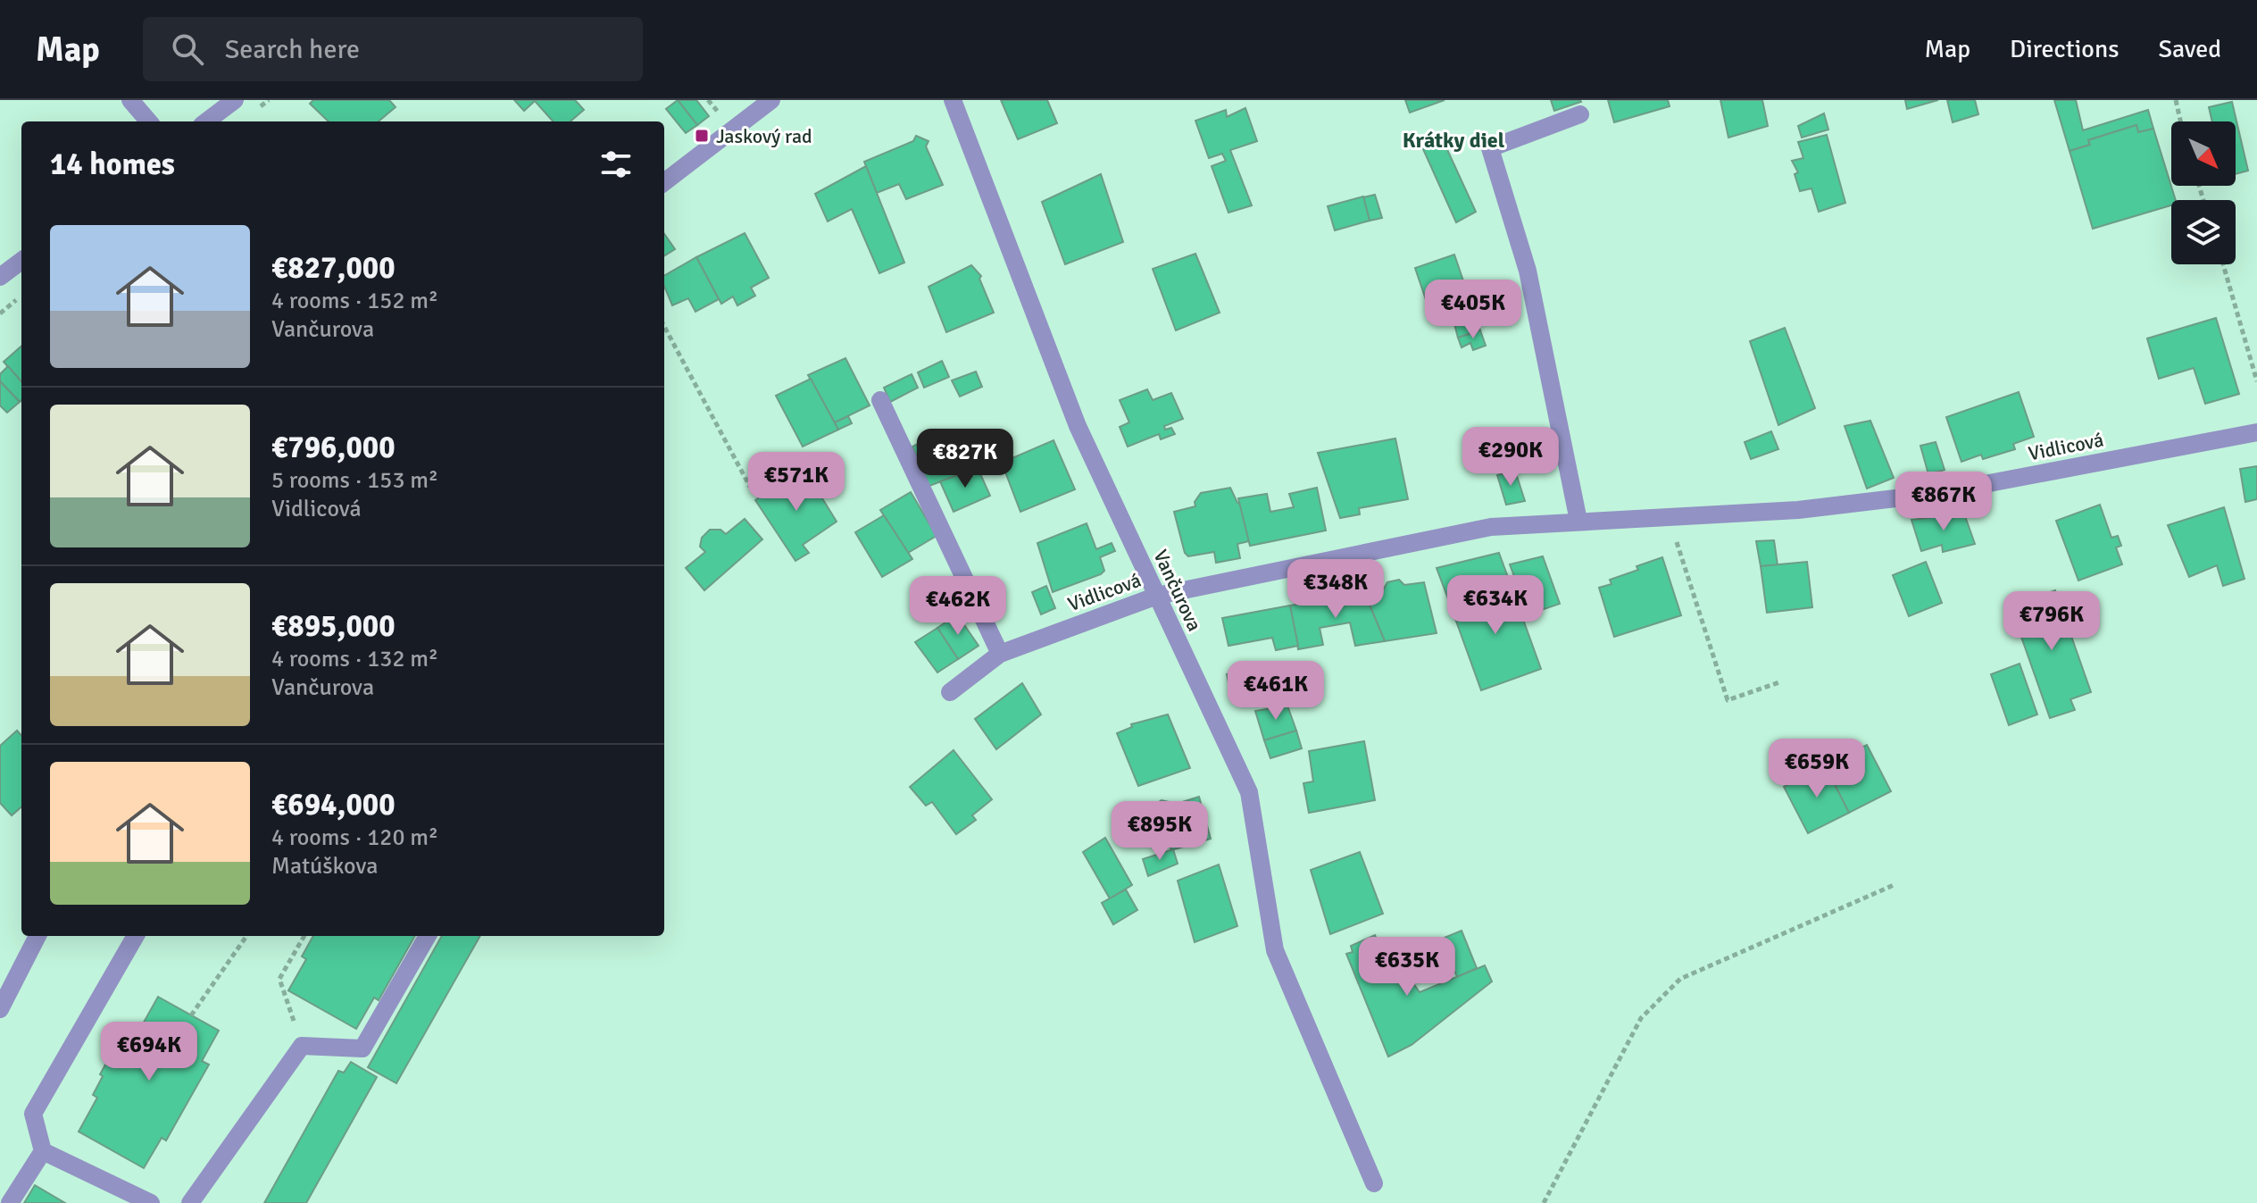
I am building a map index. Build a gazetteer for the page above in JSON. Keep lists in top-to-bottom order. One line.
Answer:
{"streets":{"street":["Vidlicová","Vančurova"]},"crossings":[["Vidlicová","Vančurova"]],"districts":["Krátky diel"],"places":{"transit":["Jaskový rad"]},"north":"bottom right","page":{"header":"Map","search":"Search here","nav":["Map","Directions","Saved"],"heading":"14 homes","list":[{"name":"€827,000","note":"4 rooms · 152 m² · Vančurova"},{"name":"€796,000","note":"5 rooms · 153 m² · Vidlicová"},{"name":"€895,000","note":"4 rooms · 132 m² · Vančurova"},{"name":"€694,000","note":"4 rooms · 120 m² · Matúškova"}],"price":["€405K","€290K","€827K","€571K","€867K","€348K","€634K","€462K","€796K","€461K","€659K","€895K","€635K","€694K"]}}
